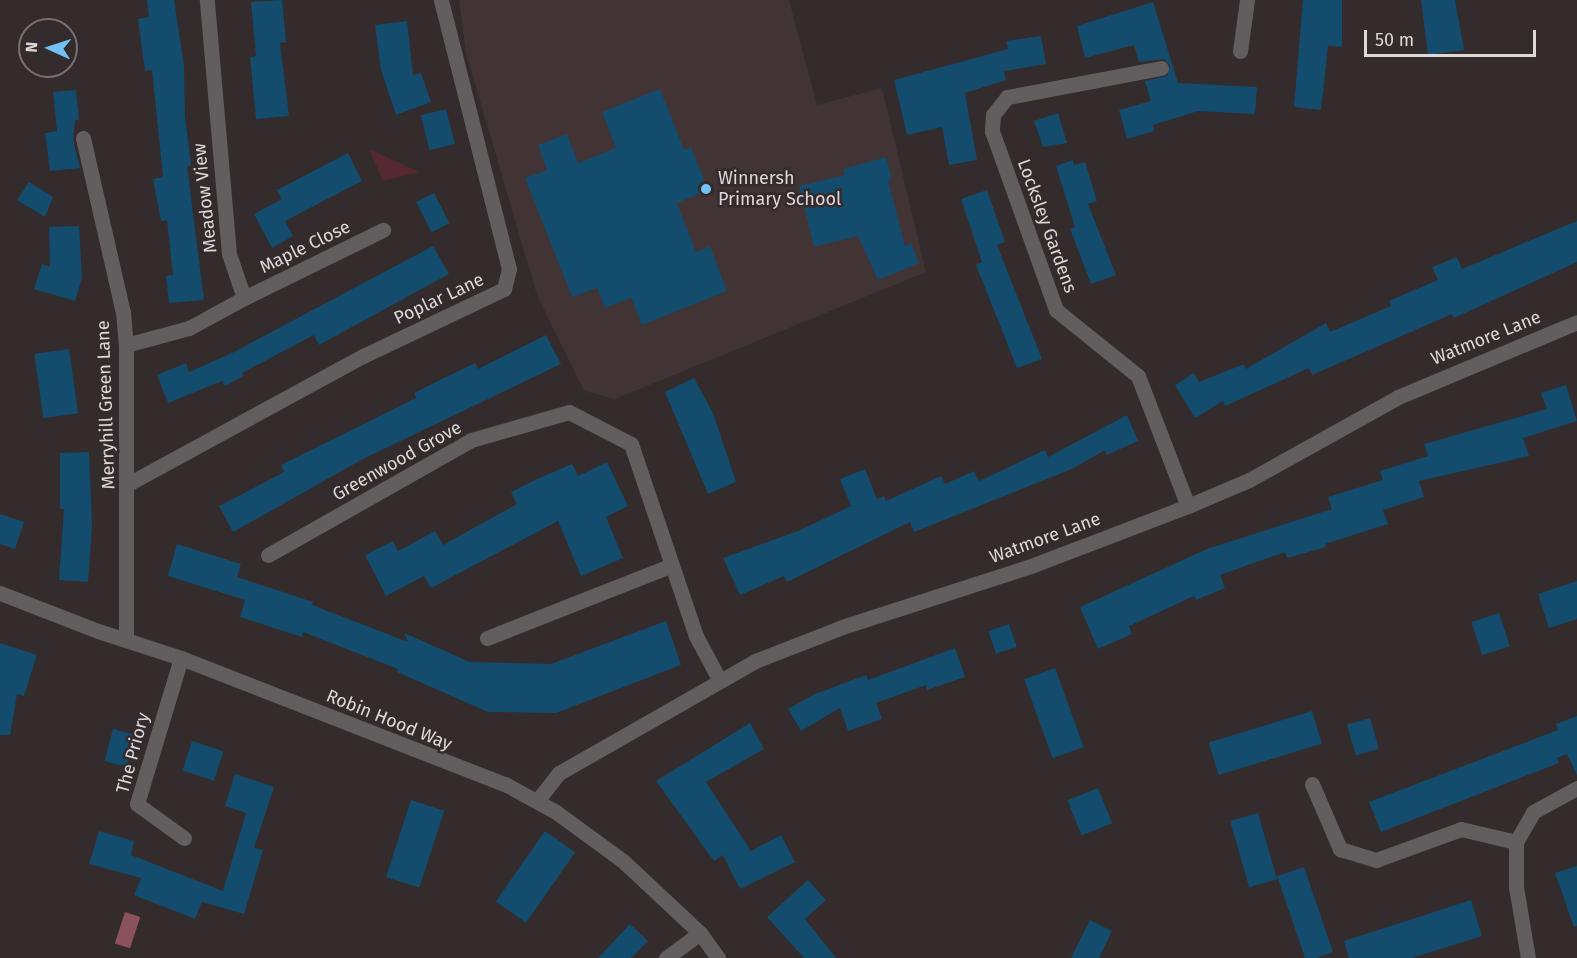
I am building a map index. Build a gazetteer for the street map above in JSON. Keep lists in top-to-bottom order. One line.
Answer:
{"streets":{"street":["Meadow View","Locksley Gardens","Maple Close","Poplar Lane","Watmore Lane","Merryhill Green Lane","Greenwood Grove","Robin Hood Way","The Priory"]},"crossings":[["Meadow View","Maple Close"],["Locksley Gardens","Watmore Lane"],["Poplar Lane","Merryhill Green Lane"],["Watmore Lane","Greenwood Grove"],["Watmore Lane","Robin Hood Way"],["Merryhill Green Lane","Robin Hood Way"],["Robin Hood Way","The Priory"]],"places":["Winnersh Primary School"],"scale_bar":"50 m","north":"left"}
